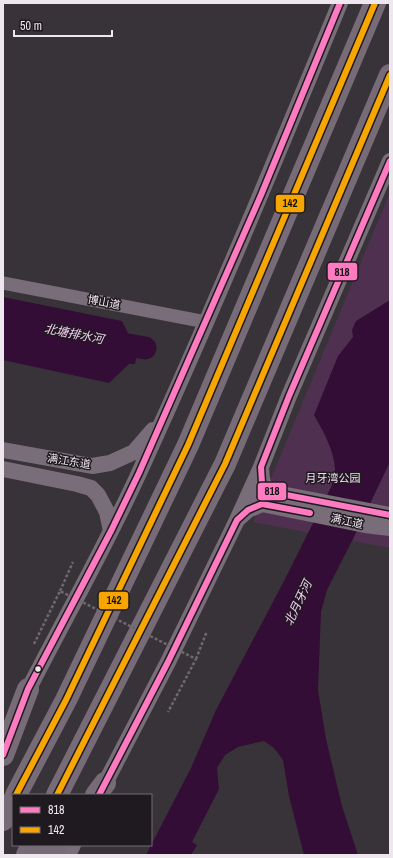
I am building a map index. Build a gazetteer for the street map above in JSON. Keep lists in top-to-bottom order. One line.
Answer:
{"streets":{"street":["博山道","满江东道","满江道"]},"water":["北塘排水河","北月牙河"],"parks":["月牙湾公园"],"lines":["transit line 818","transit line 142"],"legend":["818","142"],"scale_bar":"50 m"}
